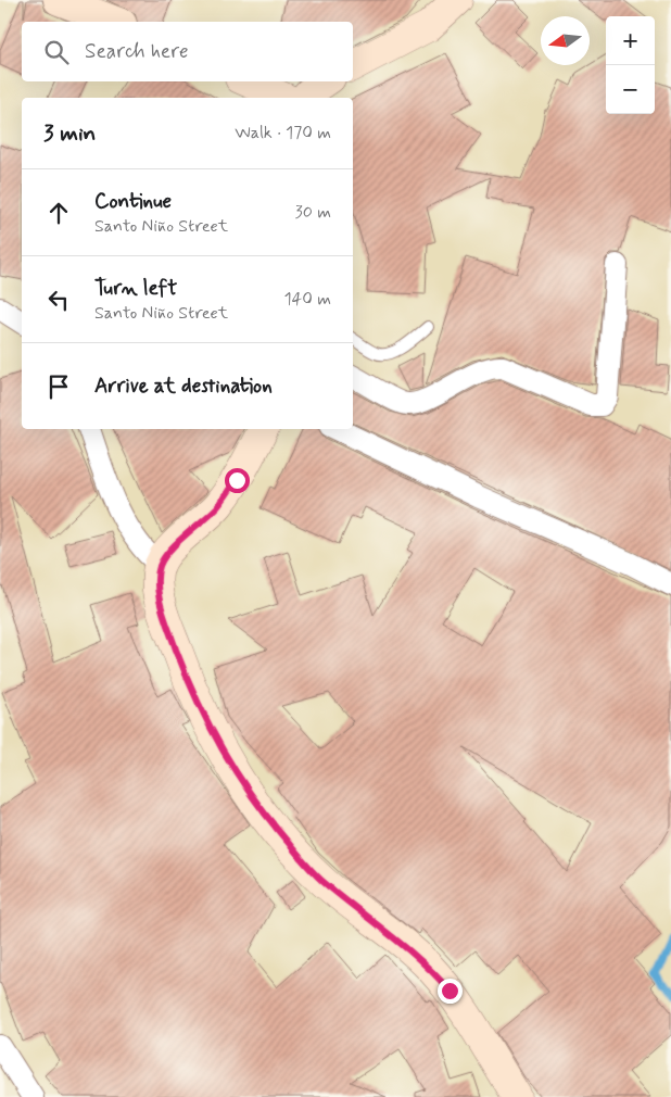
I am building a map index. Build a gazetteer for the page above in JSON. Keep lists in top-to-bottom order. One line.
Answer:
{"north":"left","page":{"map_buttons":["+","−"],"search":"Search here","heading":["3 min","Walk · 170 m"],"list":[["Continue","Santo Niño Street","30 m"],["Turn left","Santo Niño Street","140 m"],"Arrive at destination"]}}
